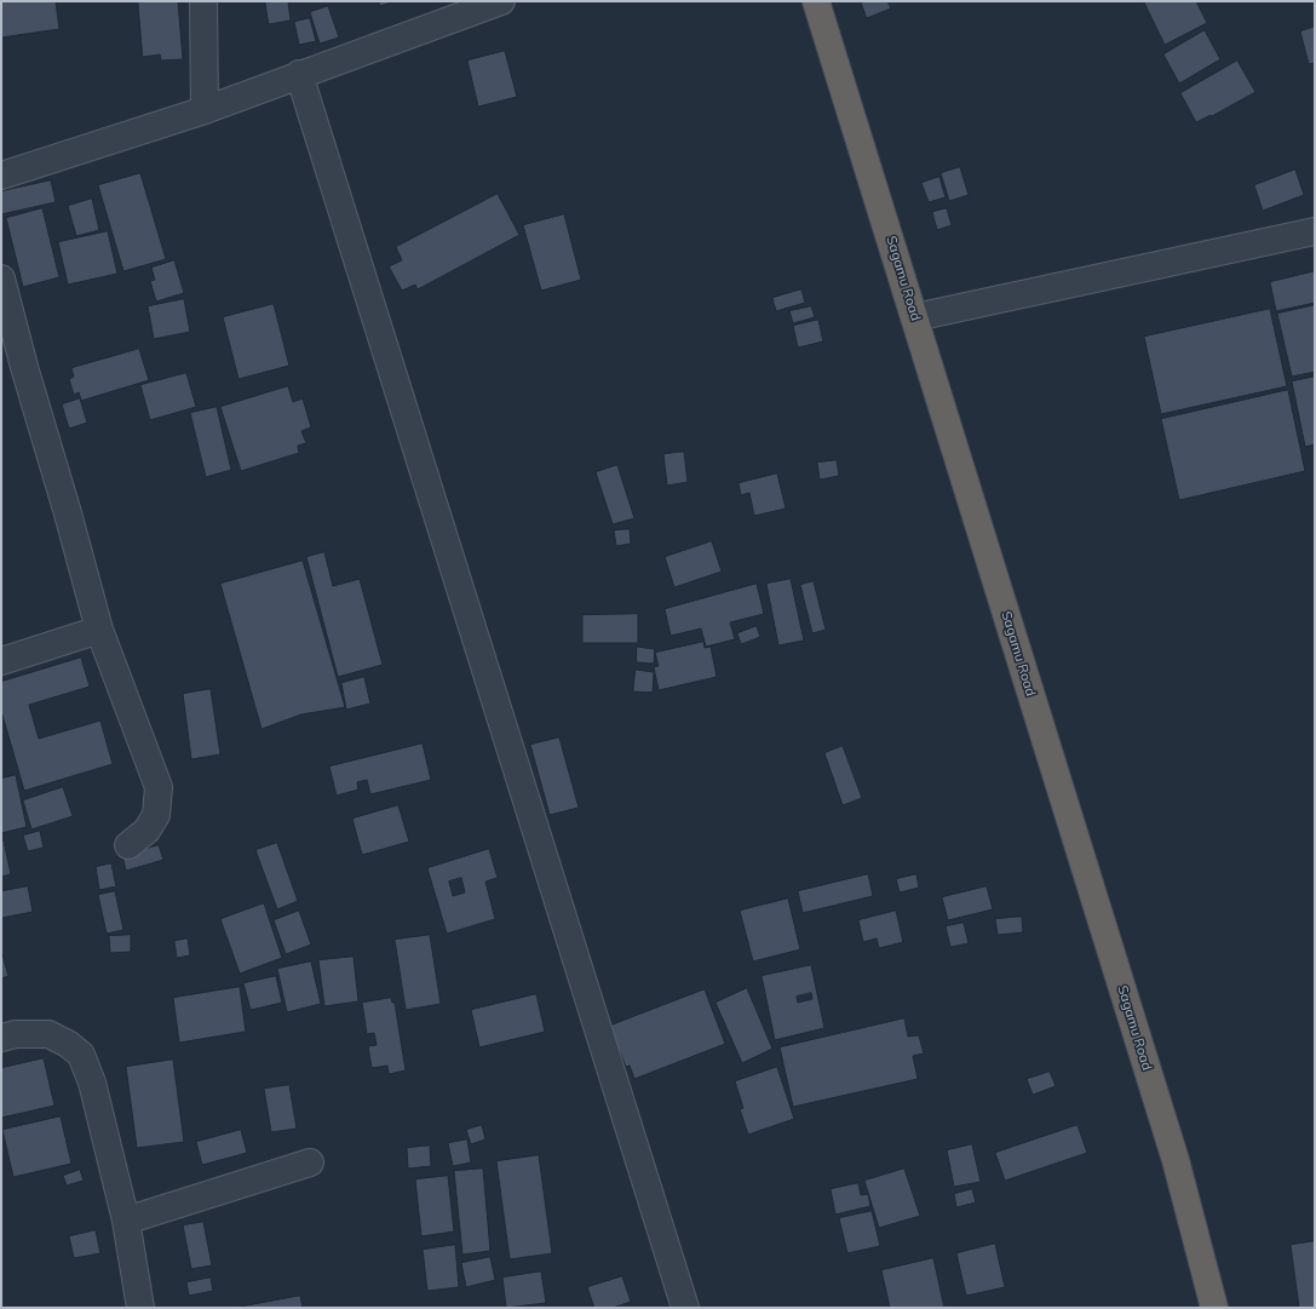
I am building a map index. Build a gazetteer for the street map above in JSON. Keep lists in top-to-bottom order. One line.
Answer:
{"streets":{"highway":["Sagamu Road"]}}
